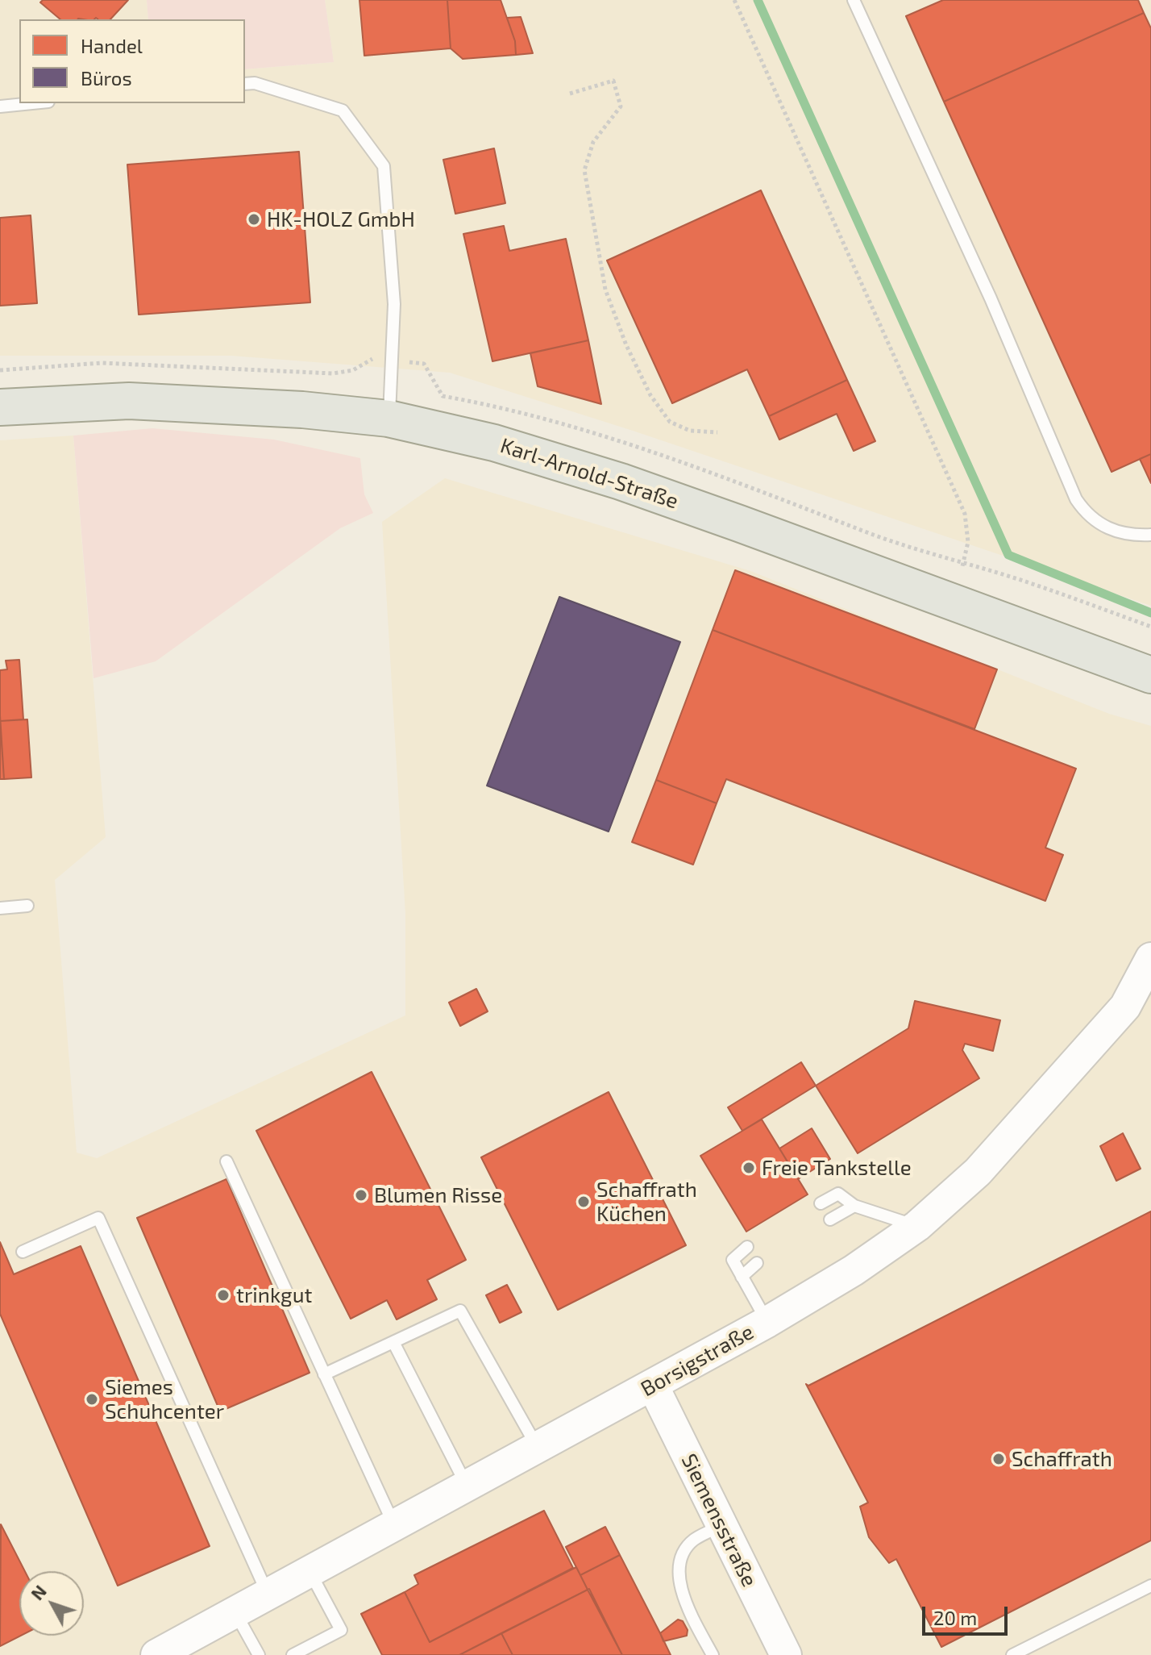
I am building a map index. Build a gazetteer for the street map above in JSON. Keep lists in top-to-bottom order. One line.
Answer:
{"streets":{"main road":["Karl-Arnold-Straße"],"street":["Borsigstraße","Siemensstraße"]},"crossings":[["Borsigstraße","Siemensstraße"]],"places":["HK-HOLZ GmbH","Freie Tankstelle","Blumen Risse","Schaffrath Küchen","trinkgut","Siemes Schuhcenter","Schaffrath"],"legend":["Handel","Büros"],"scale_bar":"20 m","north":"top left"}
